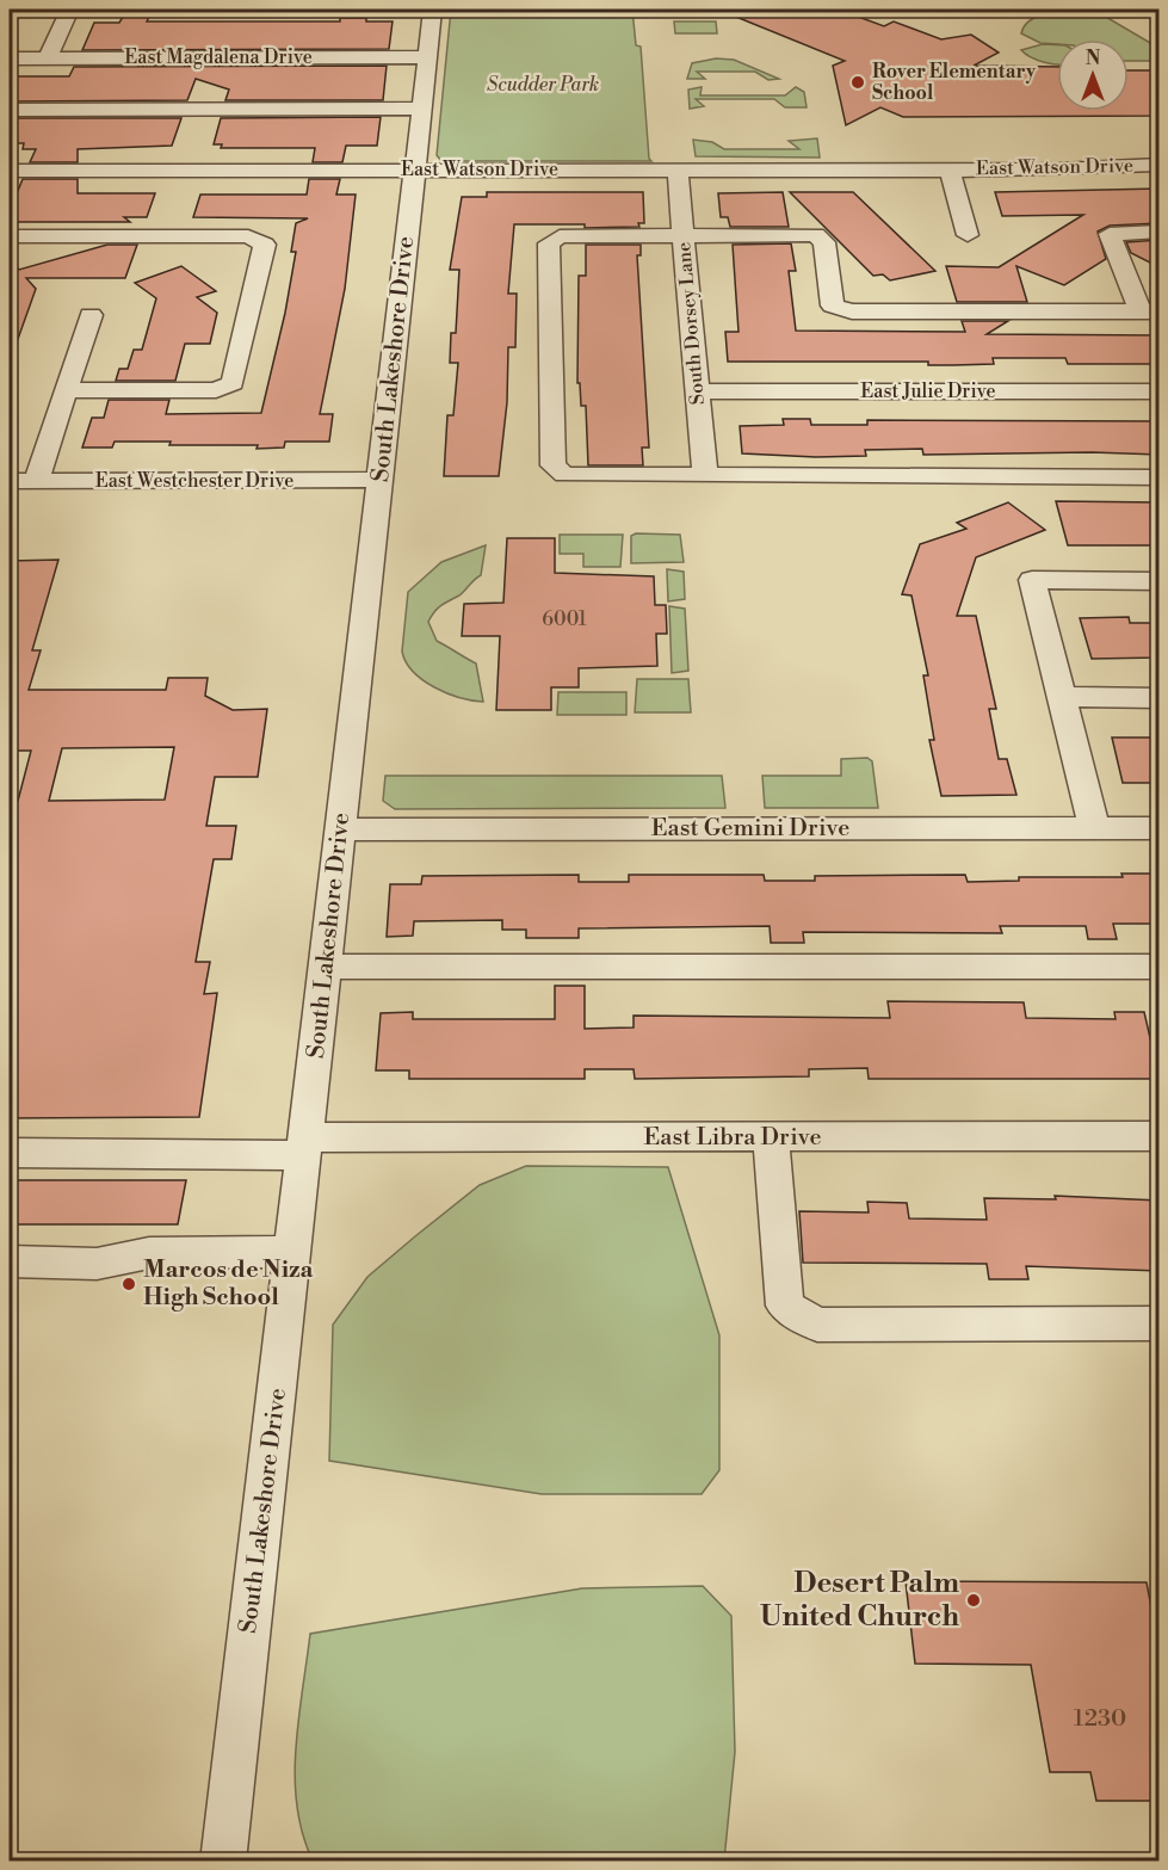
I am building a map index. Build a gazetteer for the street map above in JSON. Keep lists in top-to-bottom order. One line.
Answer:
{"streets":{"street":["East Magdalena Drive","East Watson Drive","South Dorsey Lane","South Lakeshore Drive","East Julie Drive","East Westchester Drive","East Gemini Drive","East Libra Drive"]},"crossings":[["East Magdalena Drive","South Lakeshore Drive"],["East Watson Drive","South Dorsey Lane"],["East Watson Drive","South Lakeshore Drive"],["South Dorsey Lane","East Julie Drive"],["South Lakeshore Drive","East Westchester Drive"],["South Lakeshore Drive","East Gemini Drive"],["South Lakeshore Drive","East Libra Drive"]],"parks":["Scudder Park"],"places":["Rover Elementary School","Marcos de Niza High School","Desert Palm United Church"],"house_numbers":["6001","1230"],"north":"top"}
